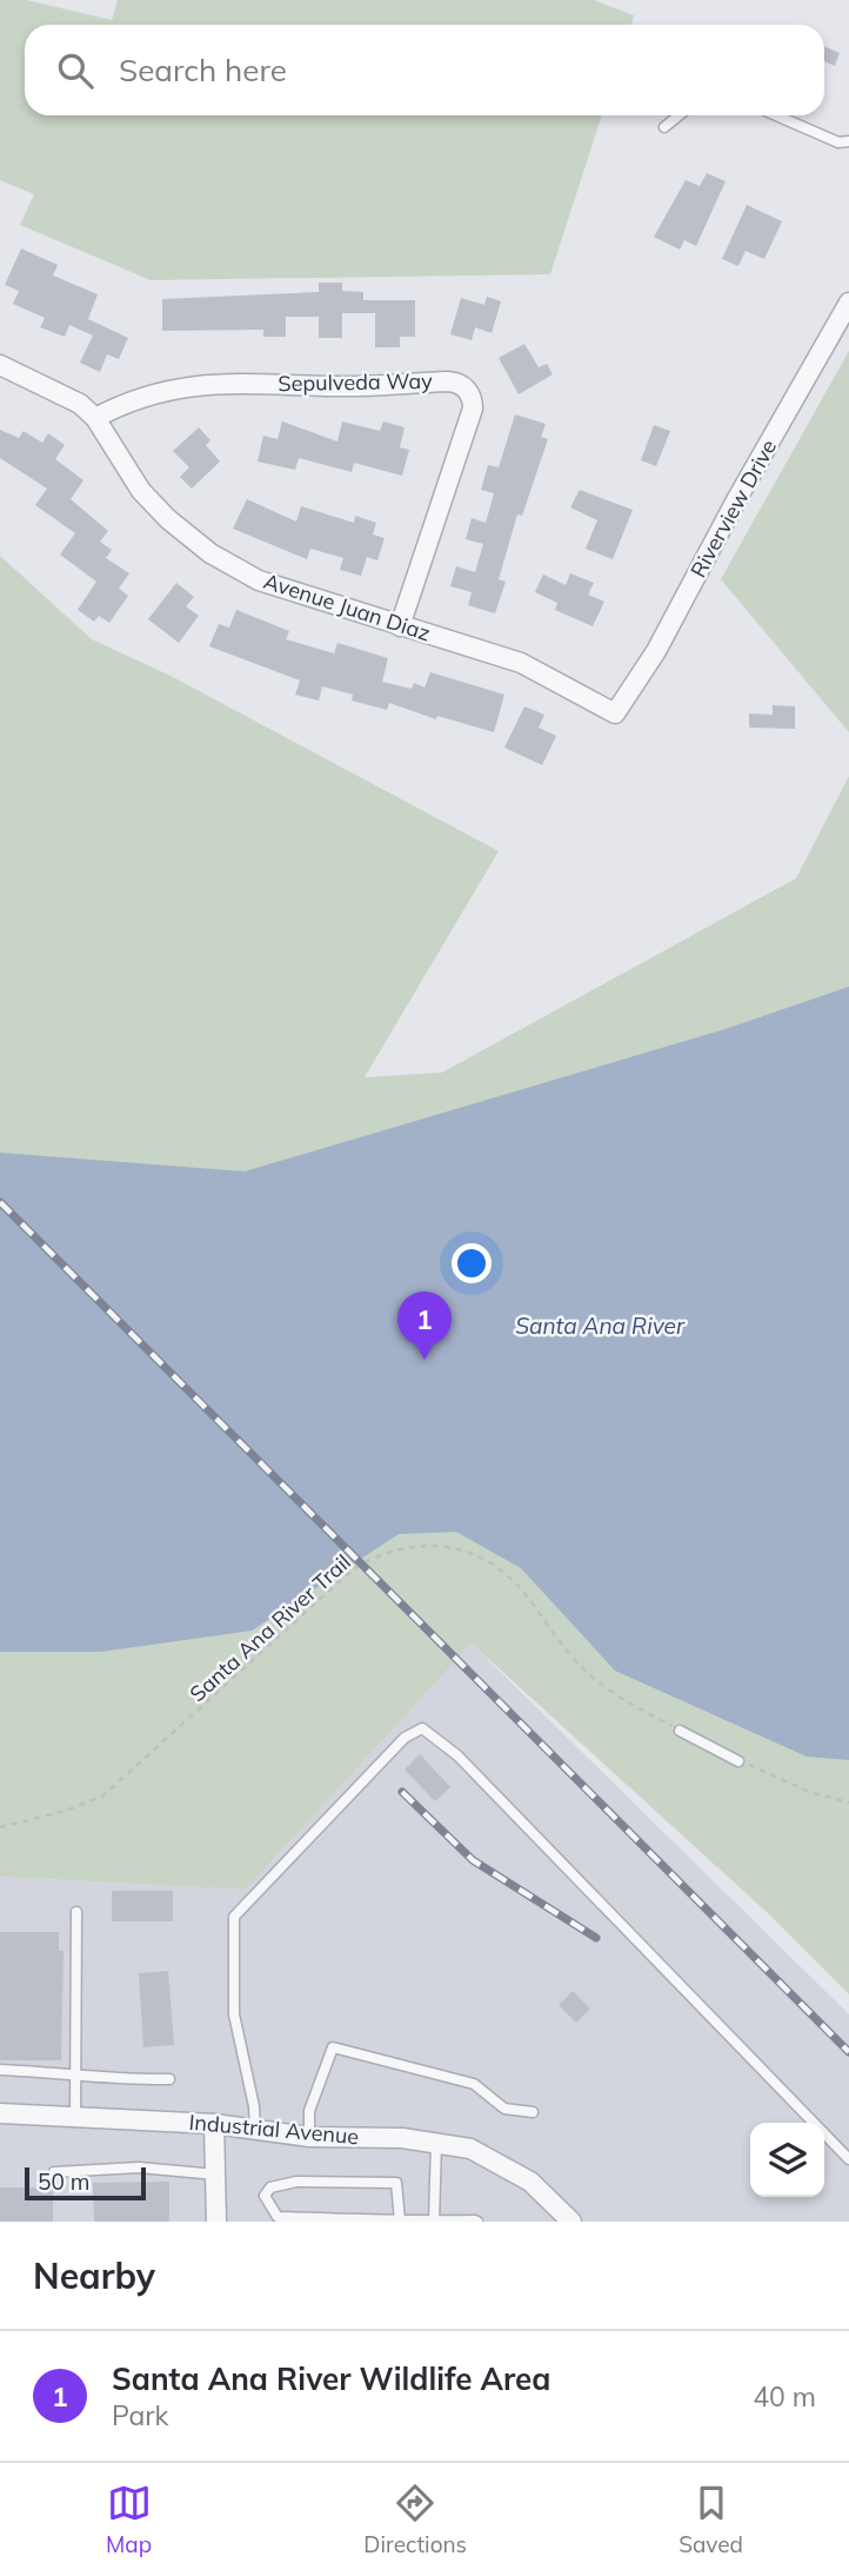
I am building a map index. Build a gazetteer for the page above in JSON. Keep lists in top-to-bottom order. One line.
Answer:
{"streets":{"street":["Sepulveda Way","Riverview Drive","Avenue Juan Diaz","Industrial Avenue"],"path":["Santa Ana River Trail"]},"crossings":[["Sepulveda Way","Avenue Juan Diaz"],["Riverview Drive","Avenue Juan Diaz"]],"water":["Santa Ana River"],"scale_bar":"50 m","page":{"search":"Search here","pins":"1","scale":"50 m","heading":"Nearby","list":[{"mark":"1","name":"Santa Ana River Wildlife Area","note":"Park","value":"40 m"}],"nav":["Map","Directions","Saved"]}}
